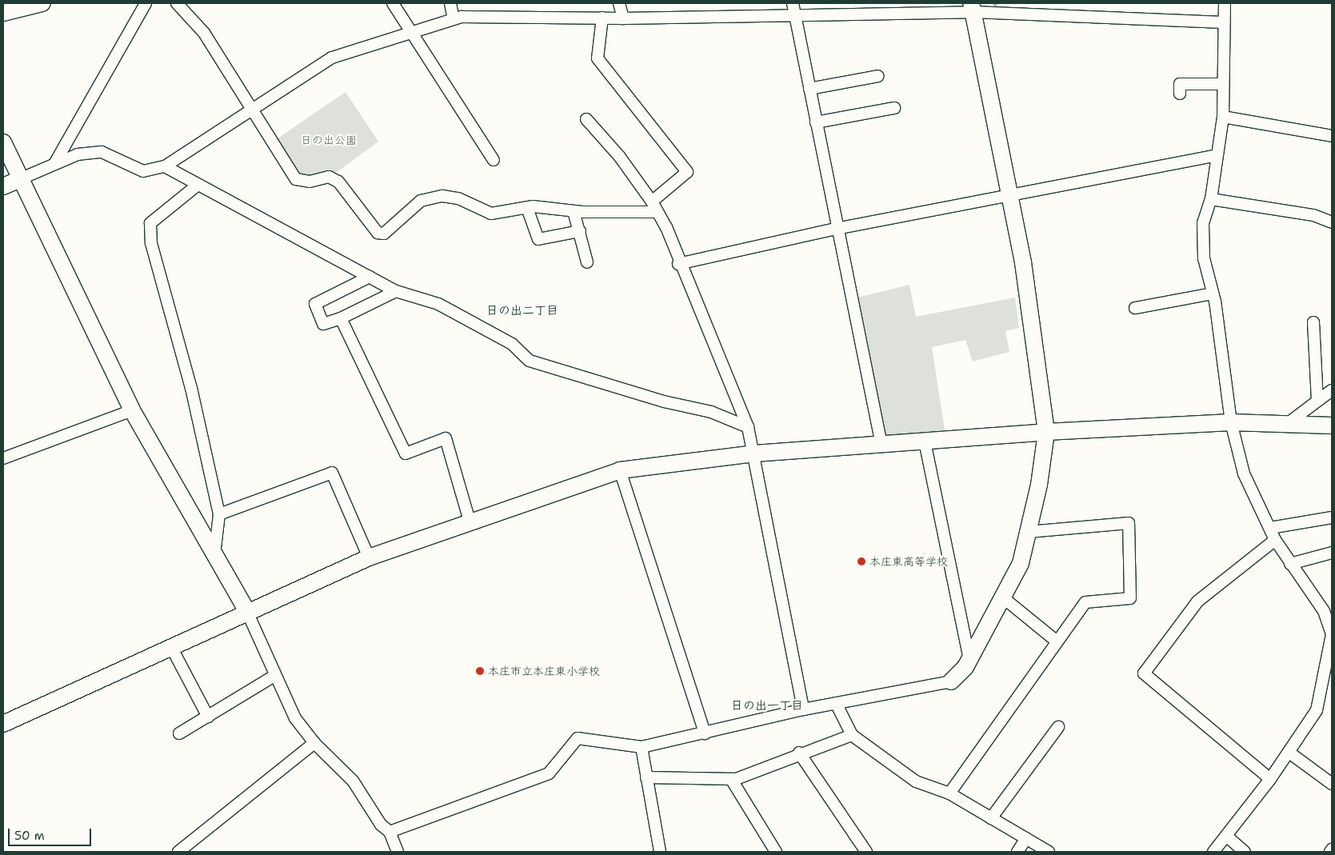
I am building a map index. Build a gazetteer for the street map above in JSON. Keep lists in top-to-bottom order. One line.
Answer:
{"districts":["日の出二丁目","日の出一丁目"],"parks":["日の出公園"],"places":["本庄東高等学校","本庄市立本庄東小学校"],"scale_bar":"50 m"}
